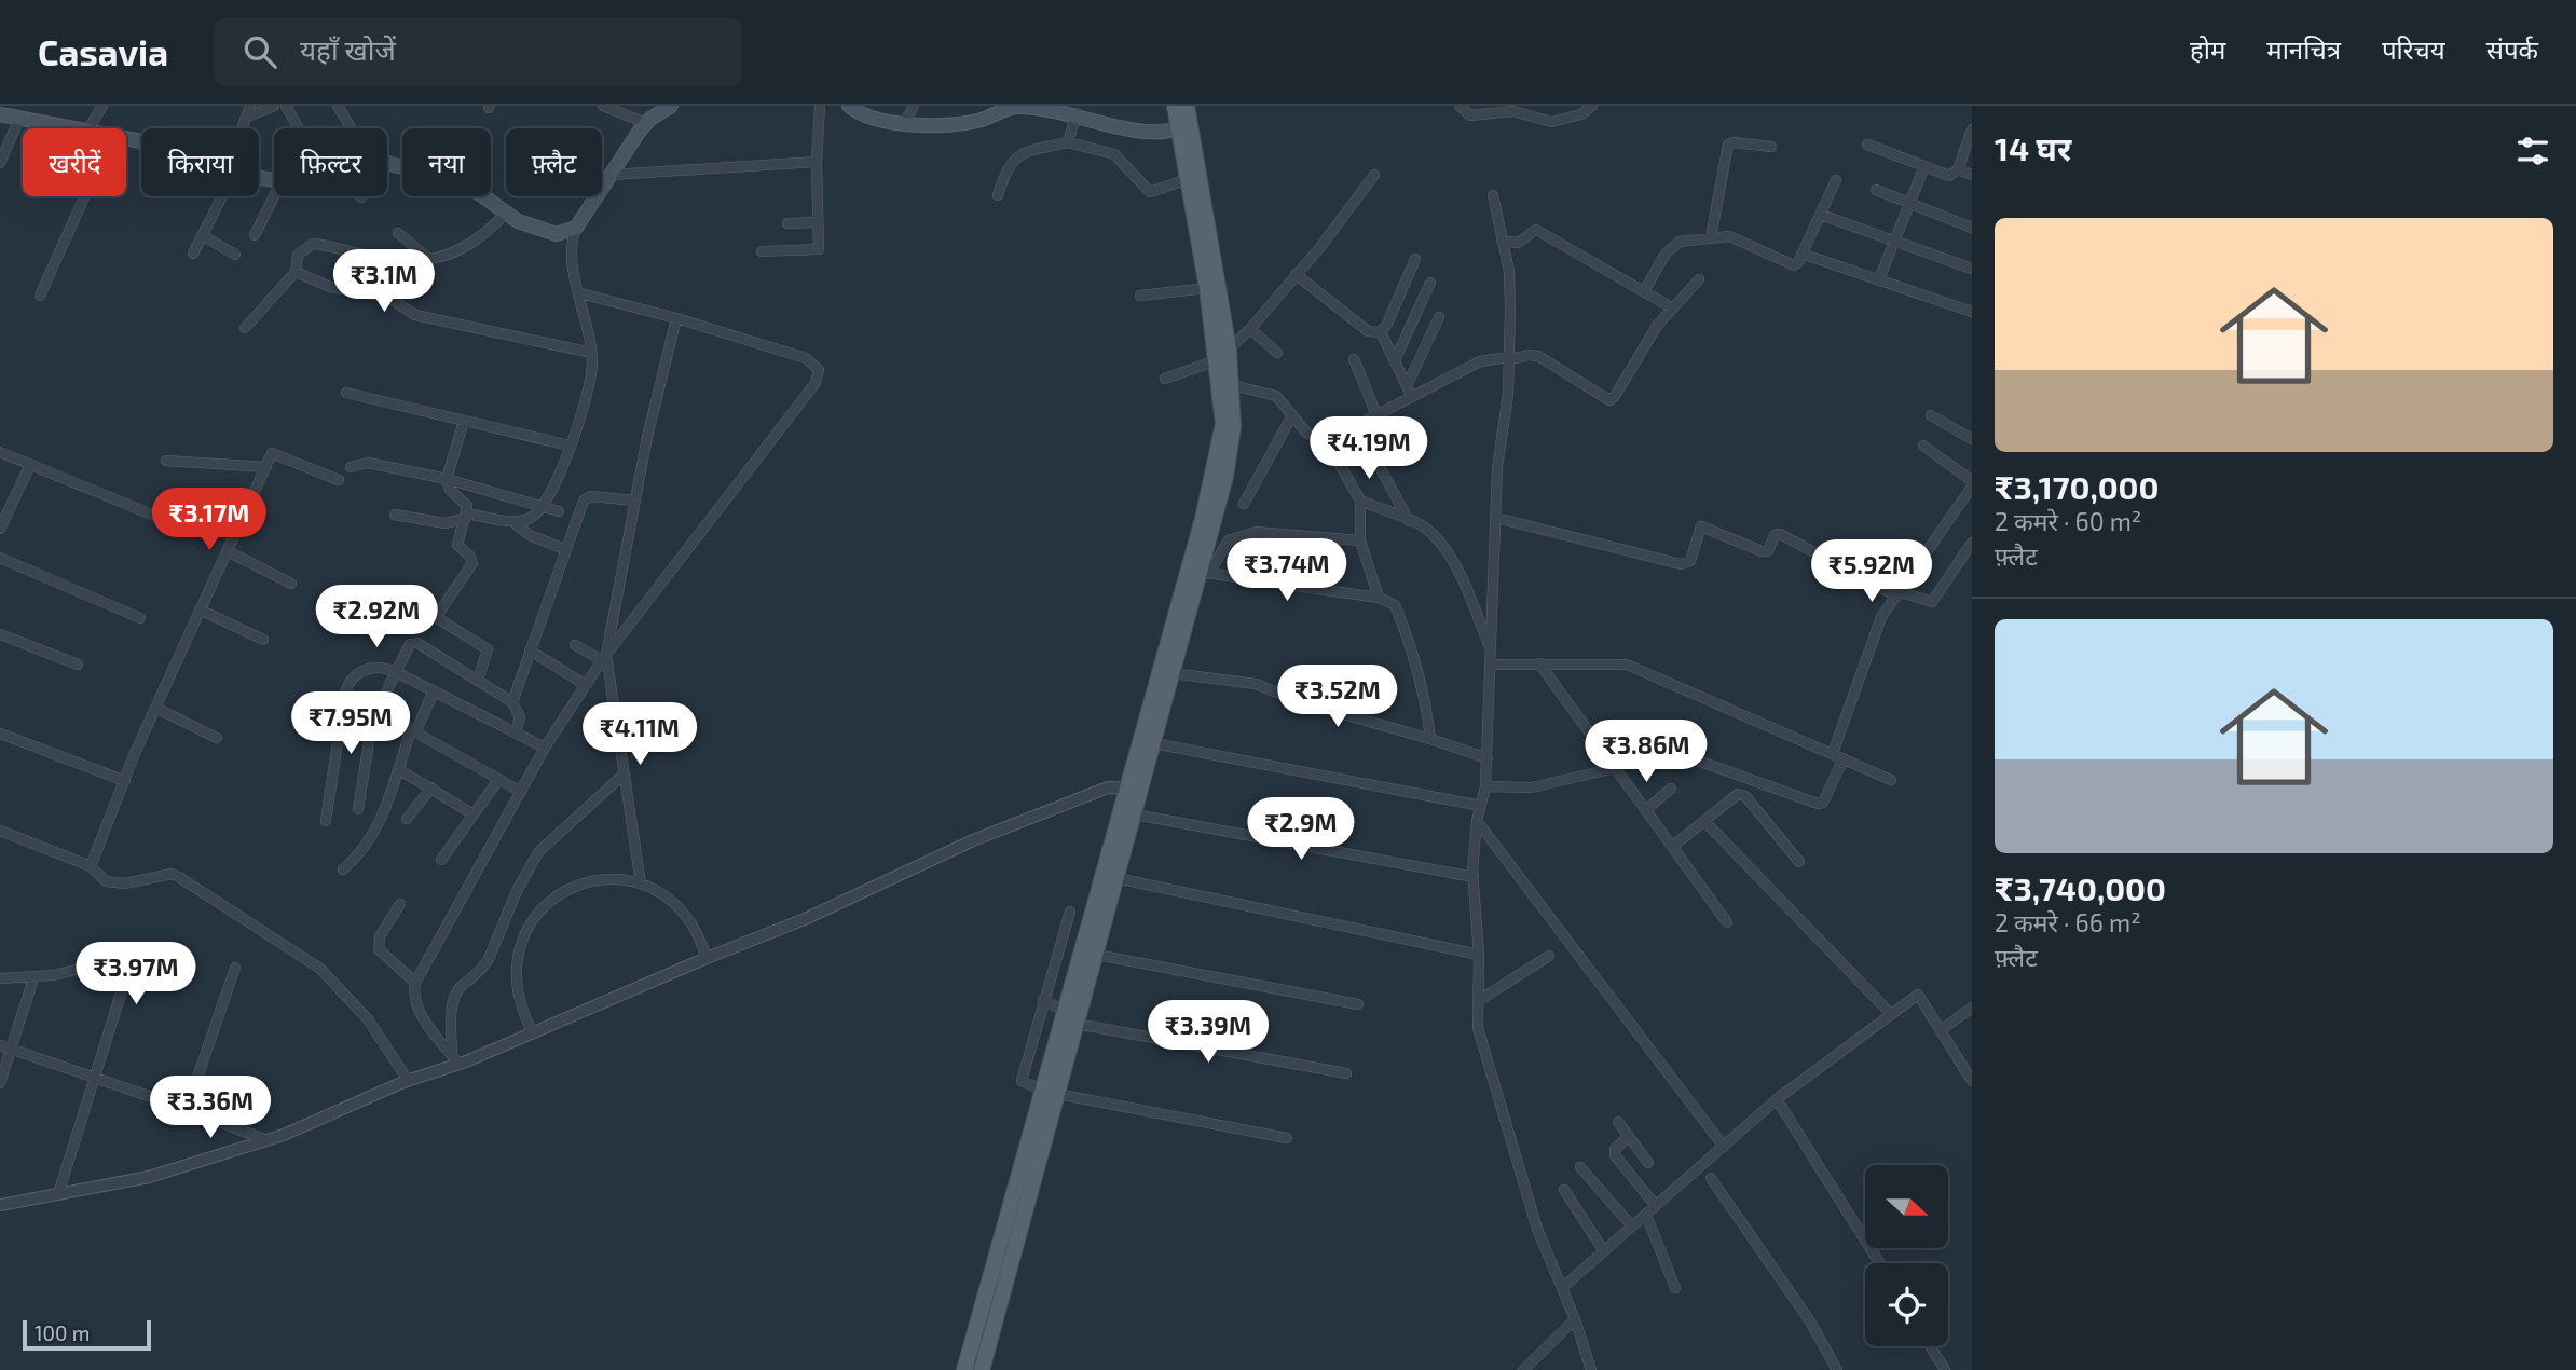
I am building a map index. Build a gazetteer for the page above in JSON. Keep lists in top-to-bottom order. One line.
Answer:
{"scale_bar":"100 m","north":"right","page":{"header":"Casavia","search":"यहाँ खोजें","nav":["होम","मानचित्र","परिचय","संपर्क"],"heading":"14 घर","chip":["खरीदें","किराया","फ़िल्टर","नया","फ़्लैट"],"list":[{"name":"₹3,170,000","note":"2 कमरे · 60 m² · फ़्लैट"},{"name":"₹3,740,000","note":"2 कमरे · 66 m² · फ़्लैट"}],"price":["₹3.1M","₹4.19M","₹3.17M","₹3.74M","₹5.92M","₹2.92M","₹3.52M","₹7.95M","₹4.11M","₹3.86M","₹2.9M","₹3.97M","₹3.39M","₹3.36M"],"scale":"100 m"}}
